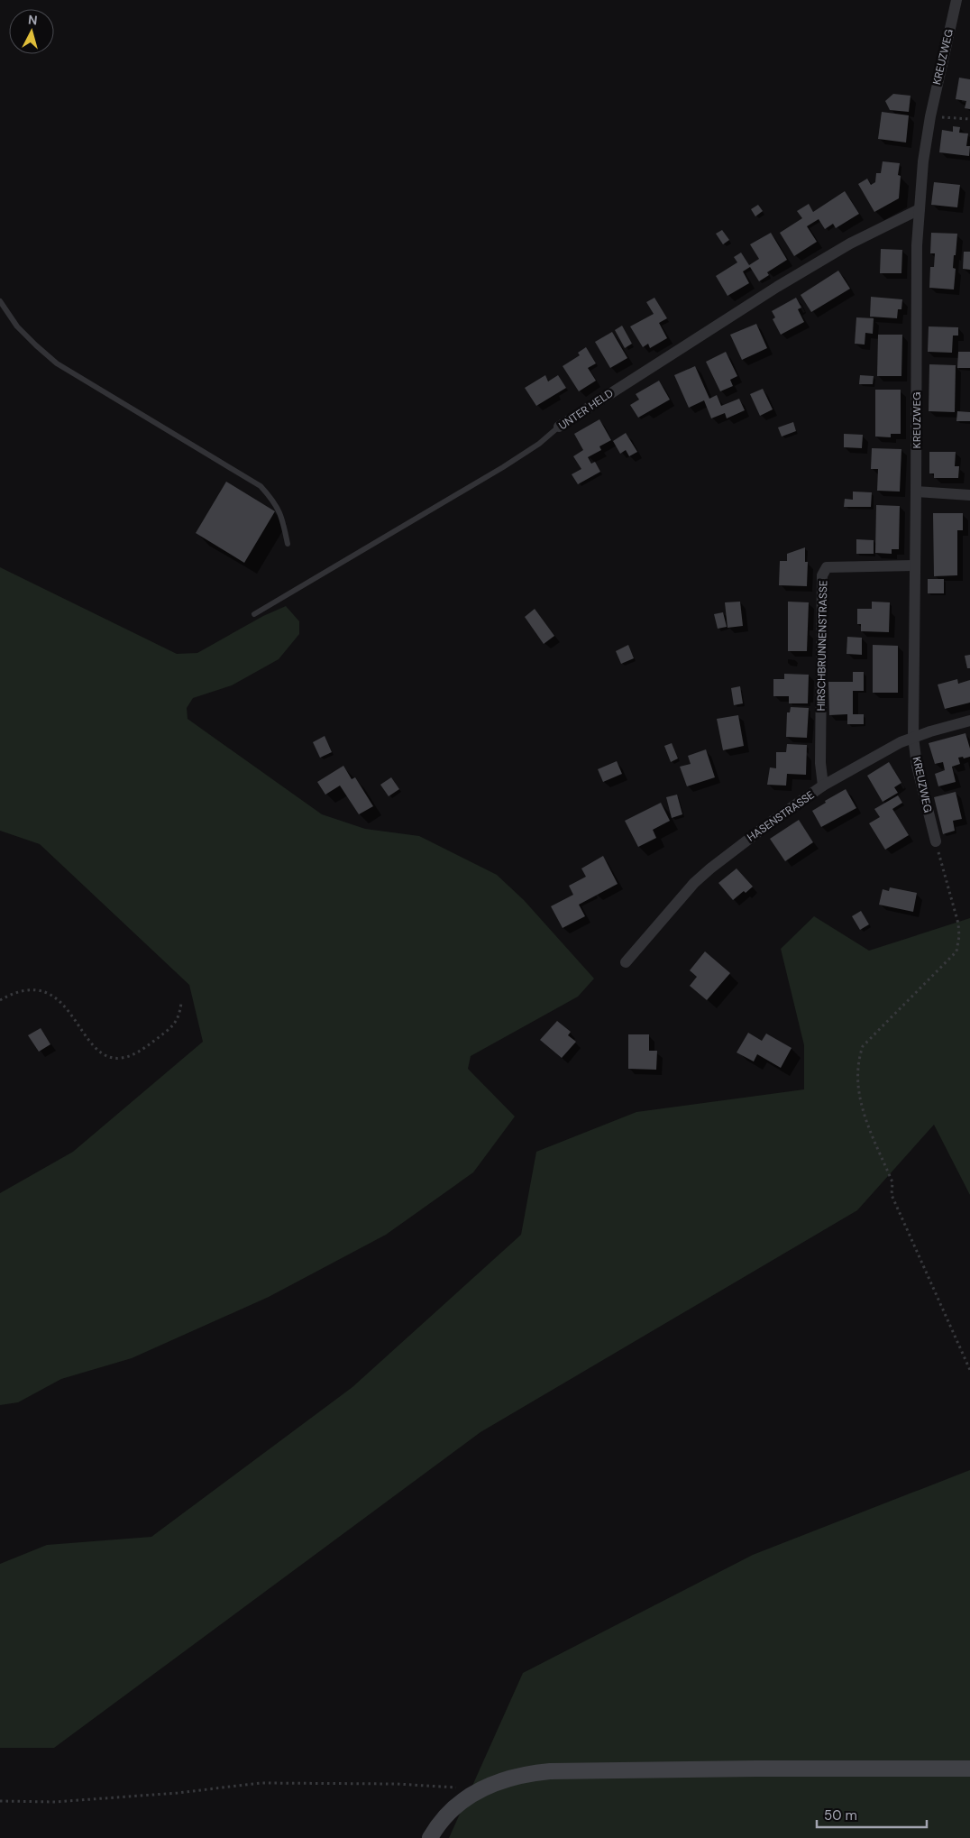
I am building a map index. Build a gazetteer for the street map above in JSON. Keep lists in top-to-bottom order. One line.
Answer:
{"streets":{"street":["KREUZWEG","UNTER HELD","HIRSCHBRUNNENSTRASSE","HASENSTRASSE"]},"crossings":[["KREUZWEG","UNTER HELD"],["KREUZWEG","HIRSCHBRUNNENSTRASSE"],["KREUZWEG","HASENSTRASSE"],["HIRSCHBRUNNENSTRASSE","HASENSTRASSE"]],"scale_bar":"50 m","north":"top"}
